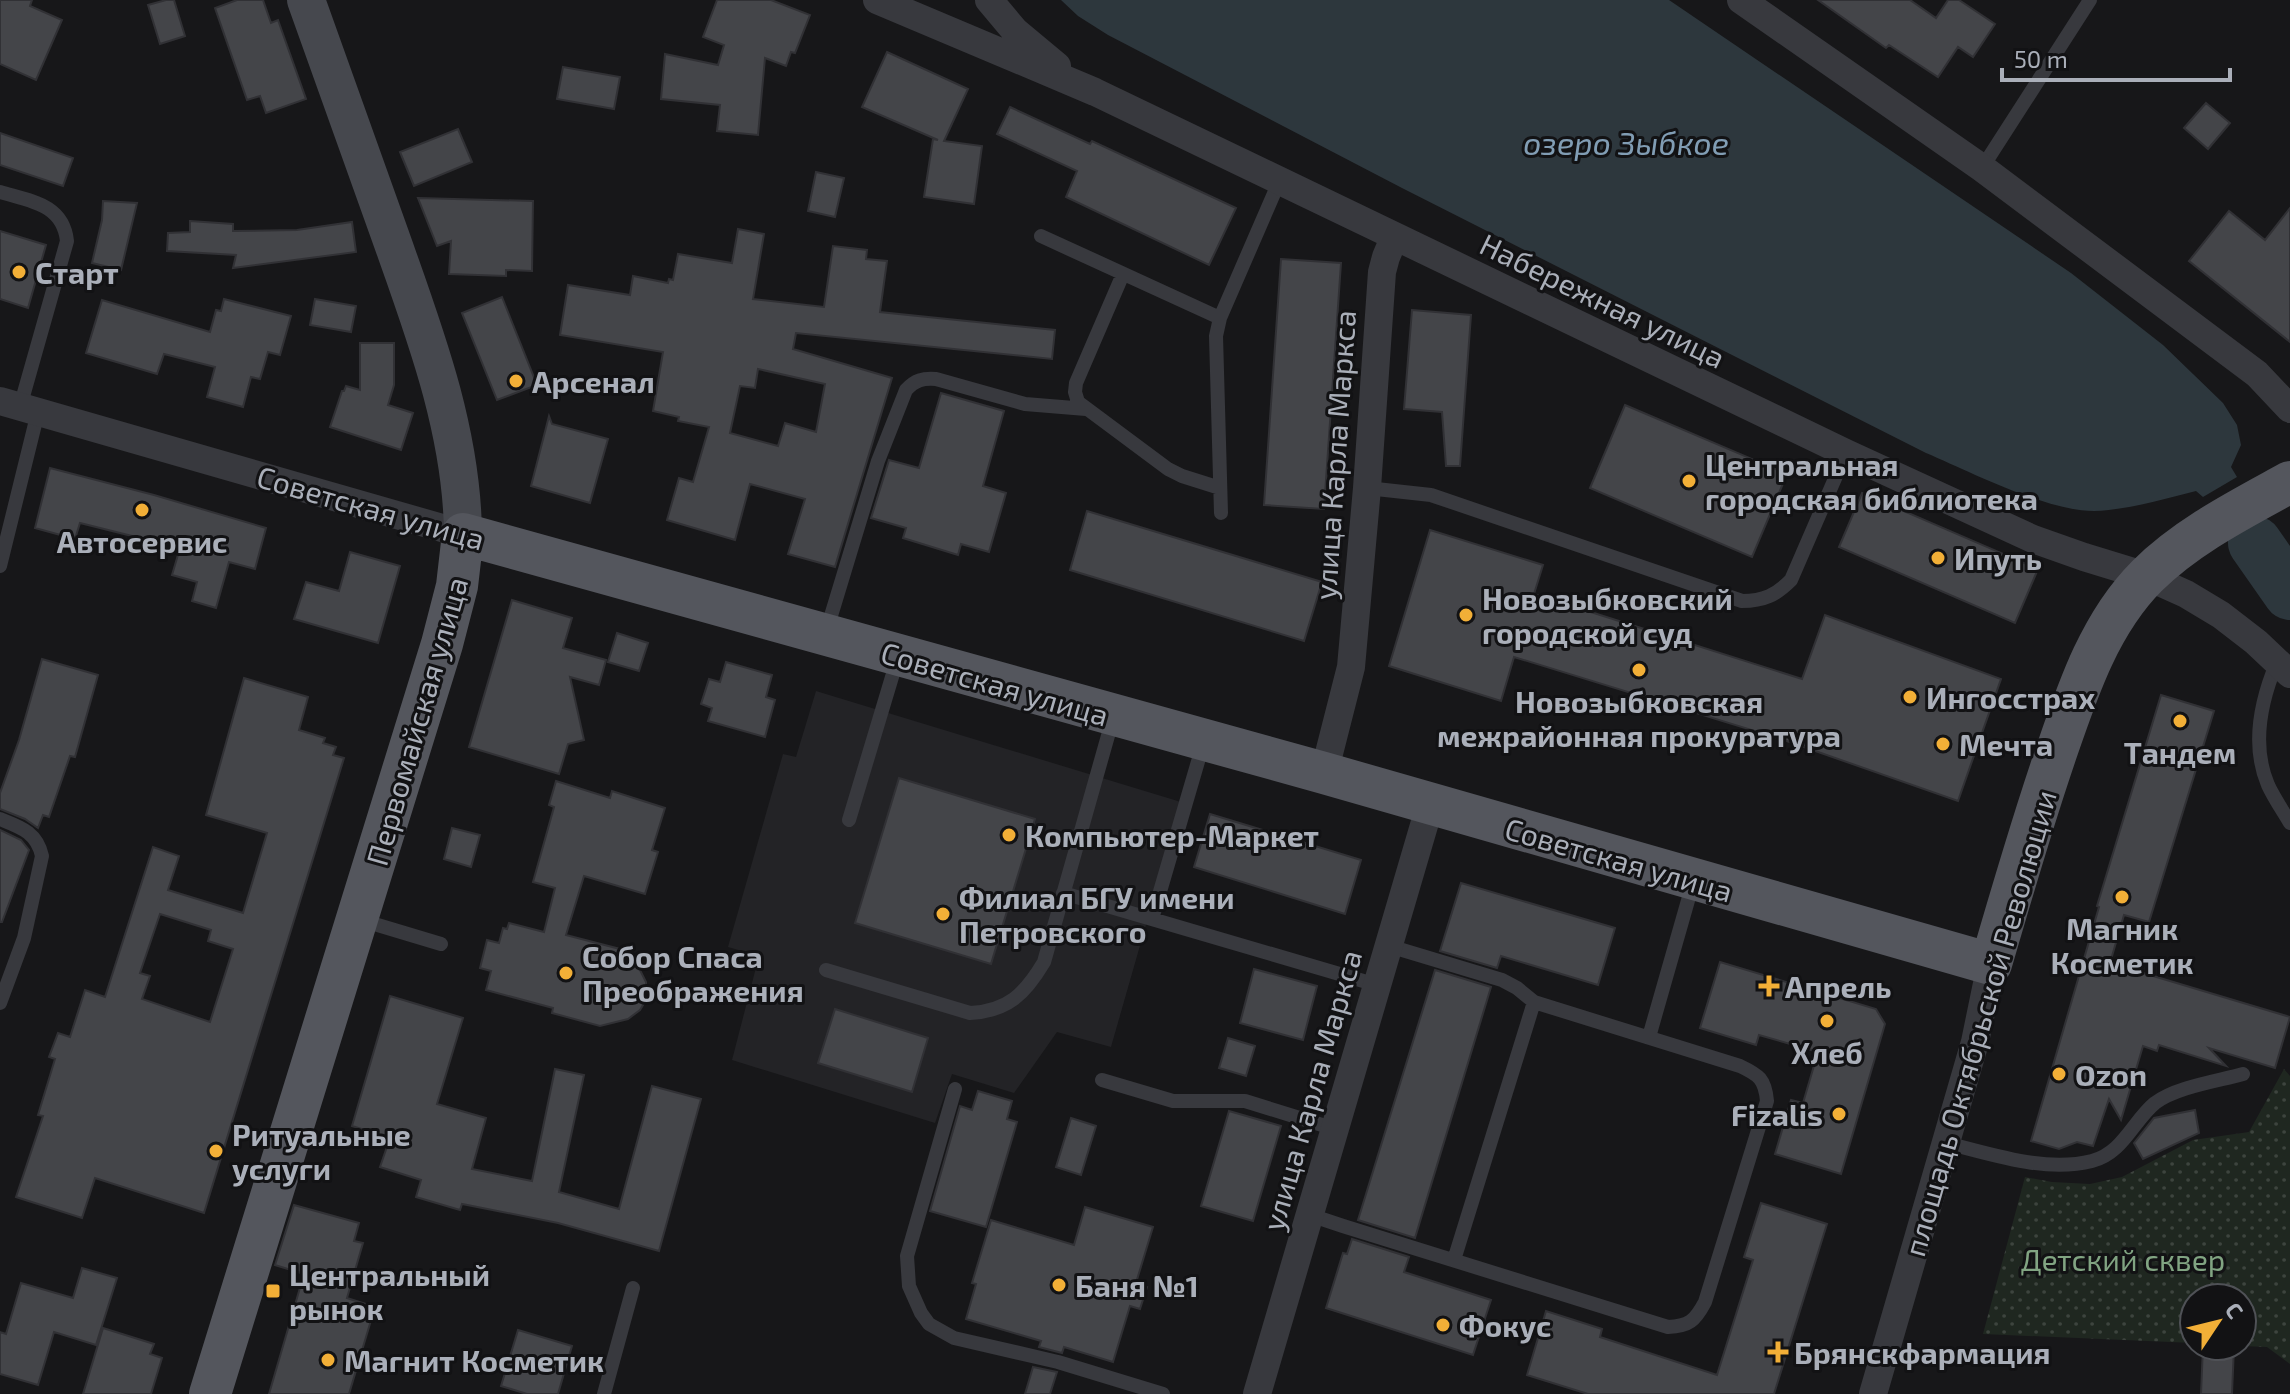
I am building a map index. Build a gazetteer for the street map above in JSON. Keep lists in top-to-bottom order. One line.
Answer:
{"streets":{"main road":["Советская улица","Первомайская улица","площадь Октябрьской Революции"],"street":["Набережная улица","улица Карла Маркса"]},"crossings":[["Набережная улица","улица Карла Маркса"],["Набережная улица","площадь Октябрьской Революции"],["улица Карла Маркса","Советская улица"],["Советская улица","Первомайская улица"],["Советская улица","площадь Октябрьской Революции"]],"water":["озеро Зыбкое"],"parks":["Детский сквер"],"places":{"other":["Старт","Арсенал","Центральная городская библиотека","Автосервис","Ипуть","Новозыбковский городской суд","Новозыбковская межрайонная прокуратура","Ингосстрах","Тандем","Мечта","Компьютер-Маркет","Магник Косметик","Филиал БГУ имени Петровского","Собор Спаса Преображения","Хлеб","Ozon","Fizalis","Ритуальные услуги","Баня №1","Фокус","Магнит Косметик"],"health":["Апрель","Брянскфармация"],"transit":["Центральный рынок"]},"scale_bar":"50 m","north":"top right"}
